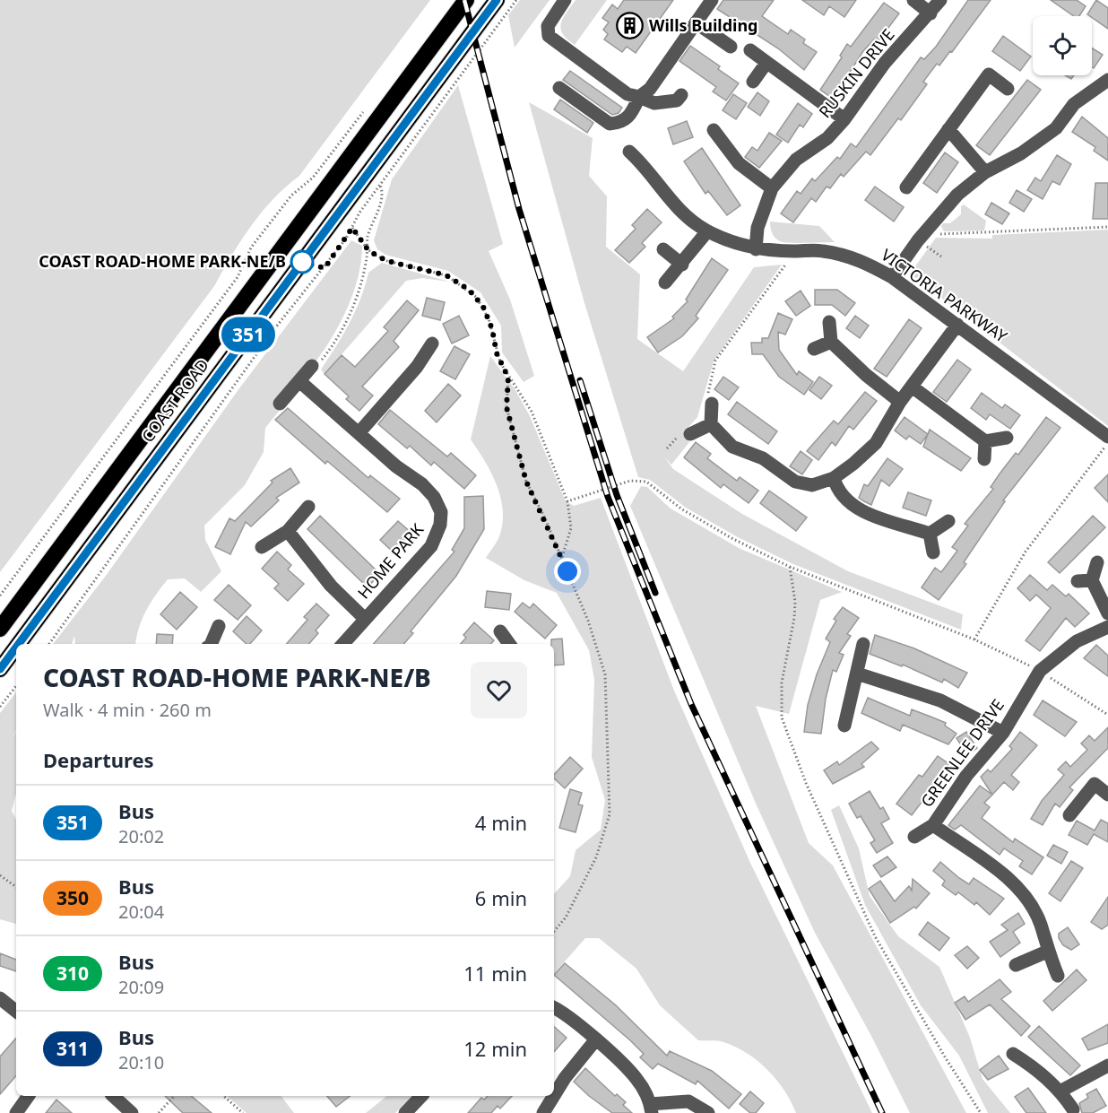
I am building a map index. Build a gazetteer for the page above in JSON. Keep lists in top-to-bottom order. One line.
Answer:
{"streets":{"highway":["COAST ROAD"],"street":["RUSKIN DRIVE","VICTORIA PARKWAY","HOME PARK","GREENLEE DRIVE"]},"crossings":[["RUSKIN DRIVE","VICTORIA PARKWAY"]],"places":{"building":["Wills Building"],"other":["COAST ROAD-HOME PARK-NE/B"]},"lines":["bus line 351"],"page":{"on_map":"351","heading":[["COAST ROAD-HOME PARK-NE/B","Walk · 4 min · 260 m"],"Departures"],"list":[{"mark":"351","name":"Bus","note":"20:02","value":"4 min"},{"mark":"350","name":"Bus","note":"20:04","value":"6 min"},{"mark":"310","name":"Bus","note":"20:09","value":"11 min"},{"mark":"311","name":"Bus","note":"20:10","value":"12 min"}]}}
